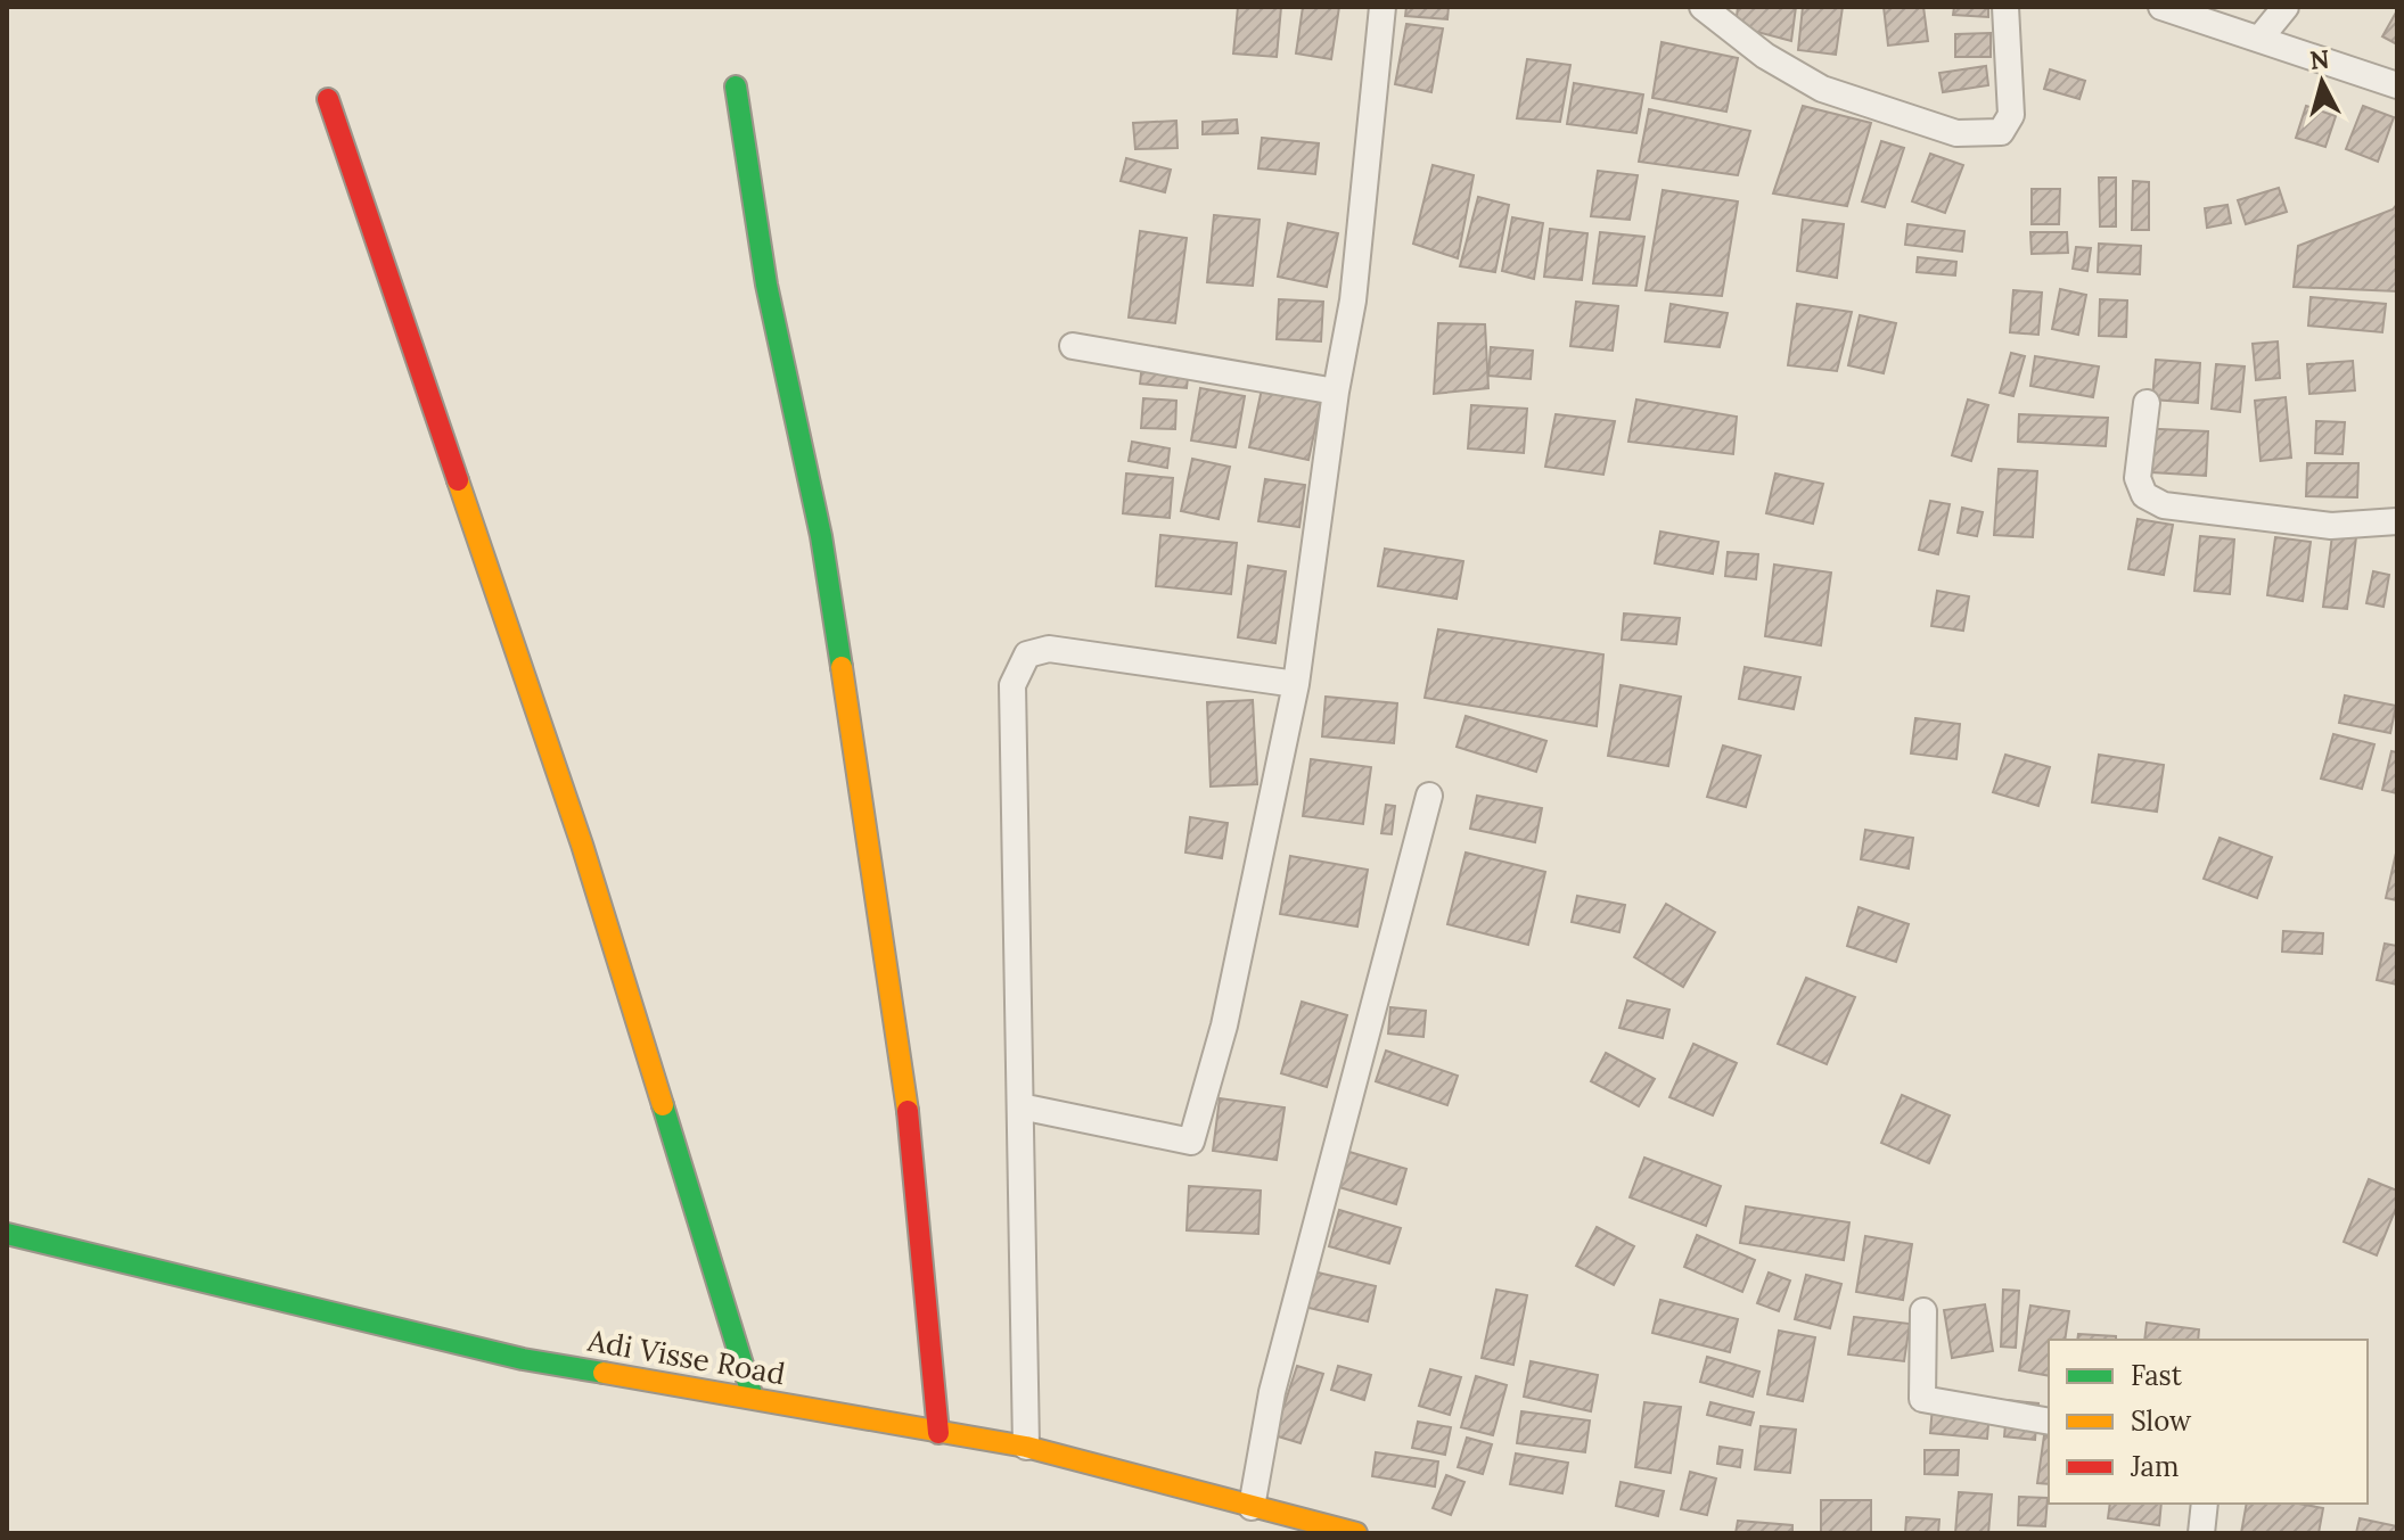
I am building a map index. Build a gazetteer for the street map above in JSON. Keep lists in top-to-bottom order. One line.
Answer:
{"streets":{"street":["Adi Visse Road"]},"legend":["Fast","Slow","Jam"],"north":"top"}
